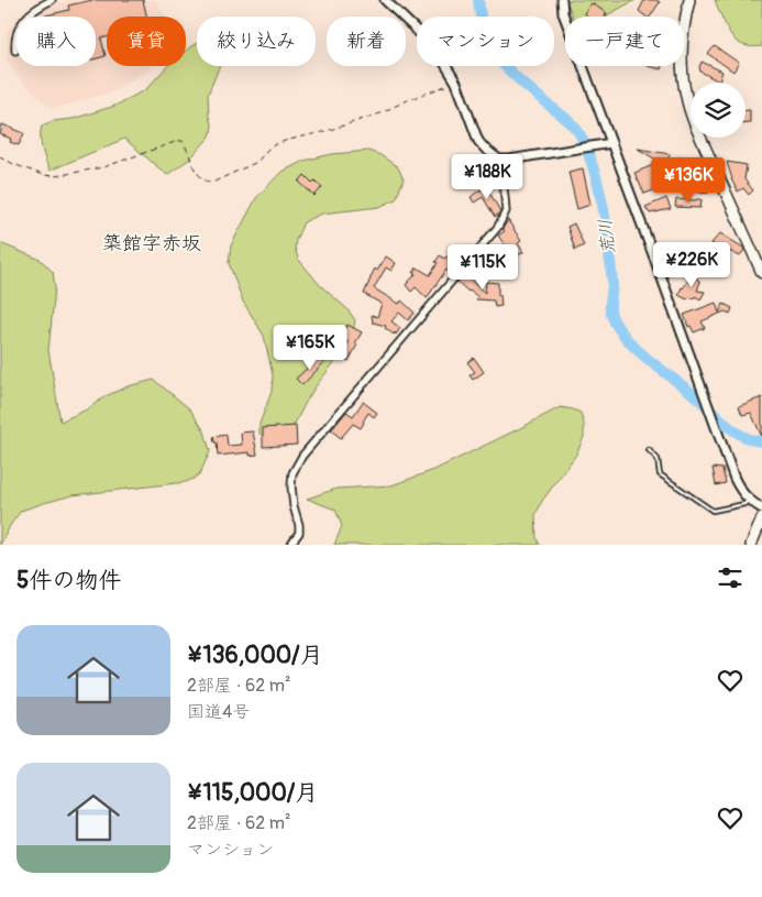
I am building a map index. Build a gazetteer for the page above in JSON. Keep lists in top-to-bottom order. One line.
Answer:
{"districts":["築館字赤坂"],"water":["荒川"],"page":{"chip":["購入","賃貸","絞り込み","新着","マンション","一戸建て"],"price":["¥188K","¥136K","¥226K","¥115K","¥165K"],"heading":"5件の物件","list":[{"name":"¥136,000/月","note":"2部屋 · 62 m² · 国道4号"},{"name":"¥115,000/月","note":"2部屋 · 62 m² · マンション"}]}}
